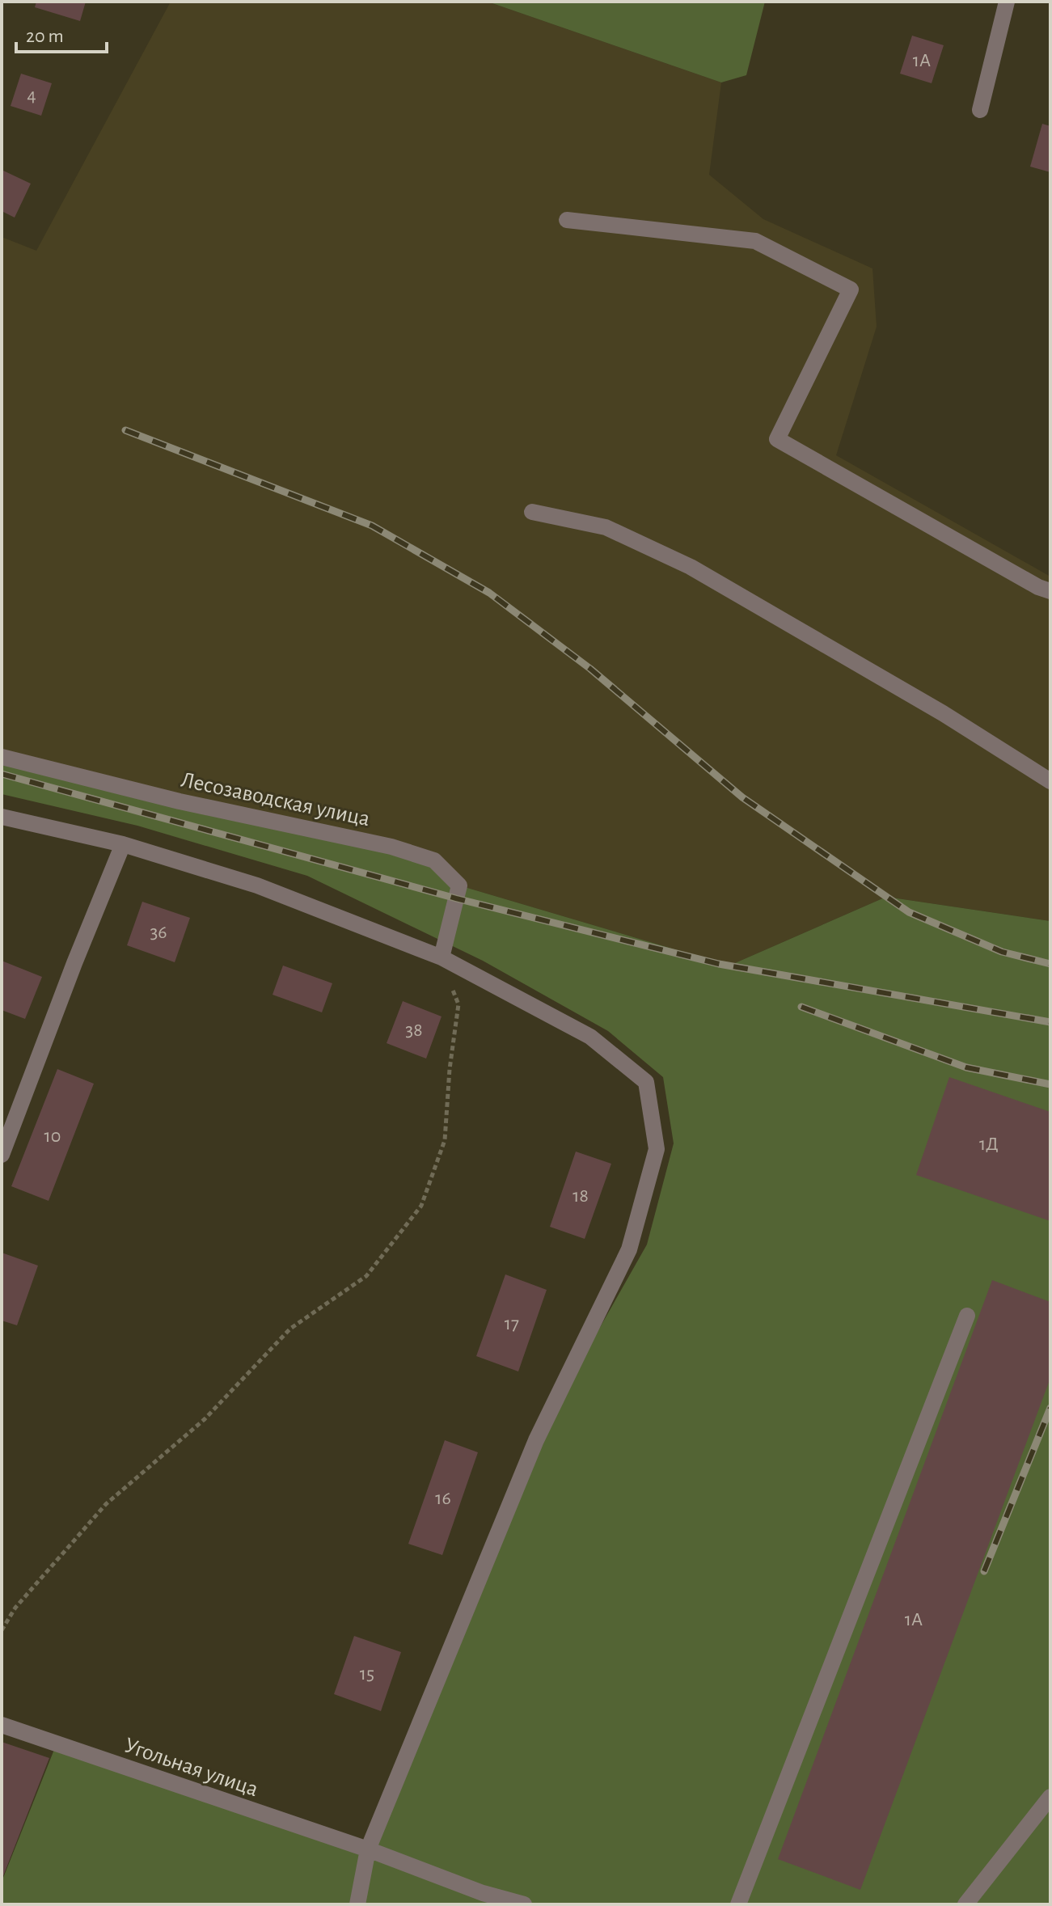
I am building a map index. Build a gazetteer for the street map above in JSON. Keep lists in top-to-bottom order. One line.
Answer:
{"streets":{"street":["Лесозаводская улица","Угольная улица"]},"house_numbers":["1А","4","36","38","10","1Д","18","17","16","1А","15"],"scale_bar":"20 m"}
